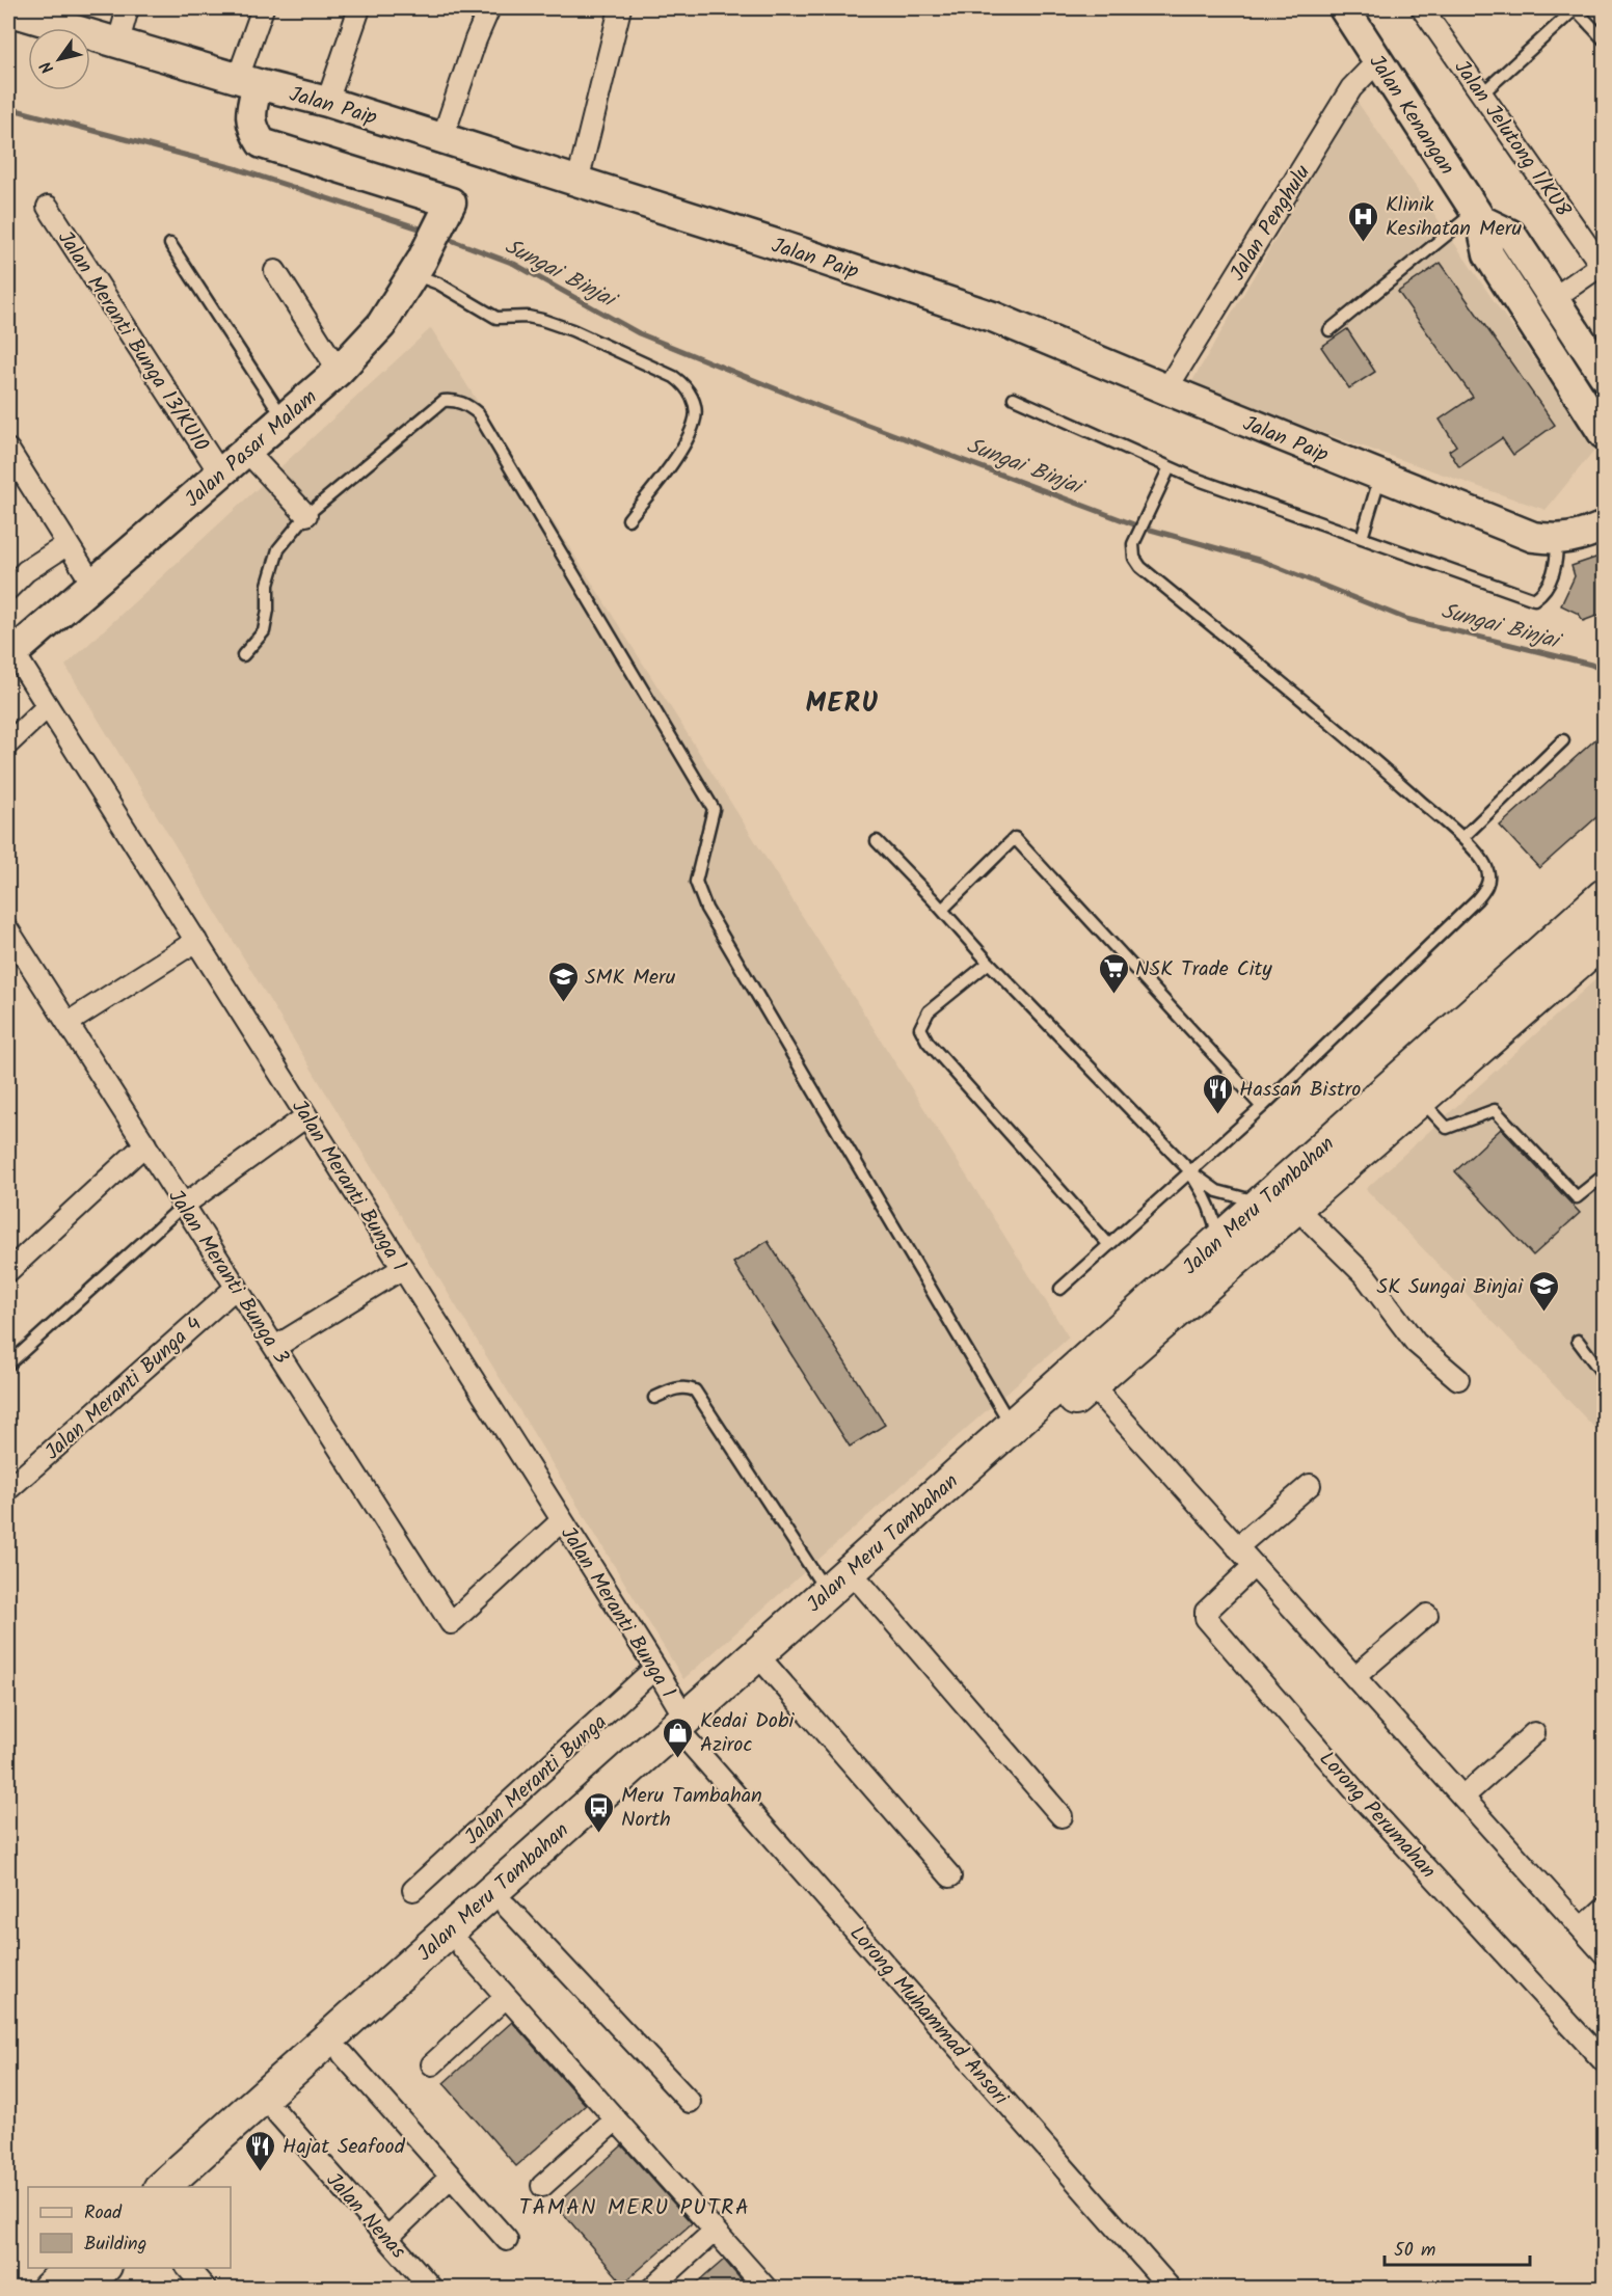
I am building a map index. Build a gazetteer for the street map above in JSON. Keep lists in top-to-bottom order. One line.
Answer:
{"streets":{"main road":["Jalan Meru Tambahan"],"street":["Jalan Paip","Jalan Kenangan","Jalan Jelutong 1/KU8","Jalan Penghulu","Jalan Meranti Bunga 13/KU10","Jalan Pasar Malam","Jalan Meranti Bunga 1","Jalan Meranti Bunga 3","Jalan Meranti Bunga 4","Jalan Meranti Bunga","Lorong Perumahan","Lorong Muhammad Ansori","Jalan Nenas"]},"crossings":[["Jalan Paip","Jalan Penghulu"],["Jalan Paip","Jalan Pasar Malam"],["Jalan Kenangan","Jalan Penghulu"],["Jalan Meranti Bunga 13/KU10","Jalan Pasar Malam"],["Jalan Pasar Malam","Jalan Meranti Bunga 1"],["Jalan Meranti Bunga 1","Jalan Meru Tambahan"],["Jalan Meranti Bunga 1","Jalan Meranti Bunga 3"],["Jalan Meranti Bunga 1","Jalan Meranti Bunga"],["Jalan Meranti Bunga 1","Lorong Muhammad Ansori"],["Jalan Meru Tambahan","Lorong Muhammad Ansori"],["Jalan Meru Tambahan","Jalan Nenas"],["Jalan Meranti Bunga 3","Jalan Meranti Bunga 4"]],"districts":["MERU","TAMAN MERU PUTRA"],"water":["Sungai Binjai"],"places":{"hospital":["Klinik Kesihatan Meru"],"supermarket":["NSK Trade City"],"school or university":["SMK Meru","SK Sungai Binjai"],"restaurant":["Hassan Bistro","Hajat Seafood"],"shop":["Kedai Dobi Aziroc"],"bus stop":["Meru Tambahan North"]},"legend":["Road","Building"],"scale_bar":"50 m","north":"bottom left"}
